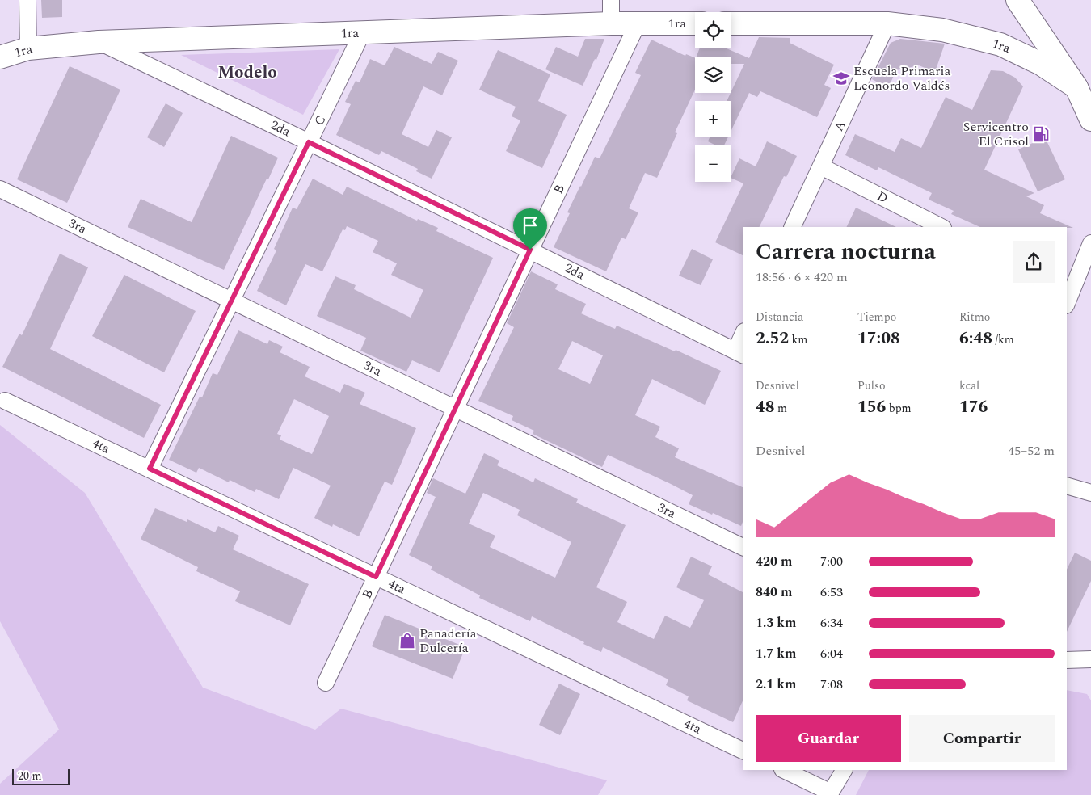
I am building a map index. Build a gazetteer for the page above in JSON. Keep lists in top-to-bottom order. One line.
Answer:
{"streets":{"main road":["1ra"],"street":["C","A","2da","B","D","3ra","4ta"]},"crossings":[["1ra","C"],["1ra","A"],["1ra","2da"],["1ra","B"],["C","2da"],["C","3ra"],["C","4ta"],["A","D"],["2da","B"],["B","3ra"],["B","4ta"]],"districts":["Modelo"],"places":{"school or university":["Escuela Primaria Leonordo Valdés"],"fuel station":["Servicentro El Crisol"],"shop":["Panadería Dulcería"]},"scale_bar":"20 m","page":{"map_buttons":["+","−"],"heading":["Carrera nocturna","18:56 · 6 × 420 m"],"stats":[["Distancia","2.52 km"],["Tiempo","17:08"],["Ritmo","6:48 /km"],["Desnivel","48 m"],["Pulso","156 bpm"],["kcal","176"]],"chart":["Desnivel","45–52 m"],"list":[{"name":"420 m","note":"7:00"},{"name":"840 m","note":"6:53"},{"name":"1.3 km","note":"6:34"},{"name":"1.7 km","note":"6:04"},{"name":"2.1 km","note":"7:08"}],"buttons":["Guardar","Compartir"],"scale":"20 m"}}
